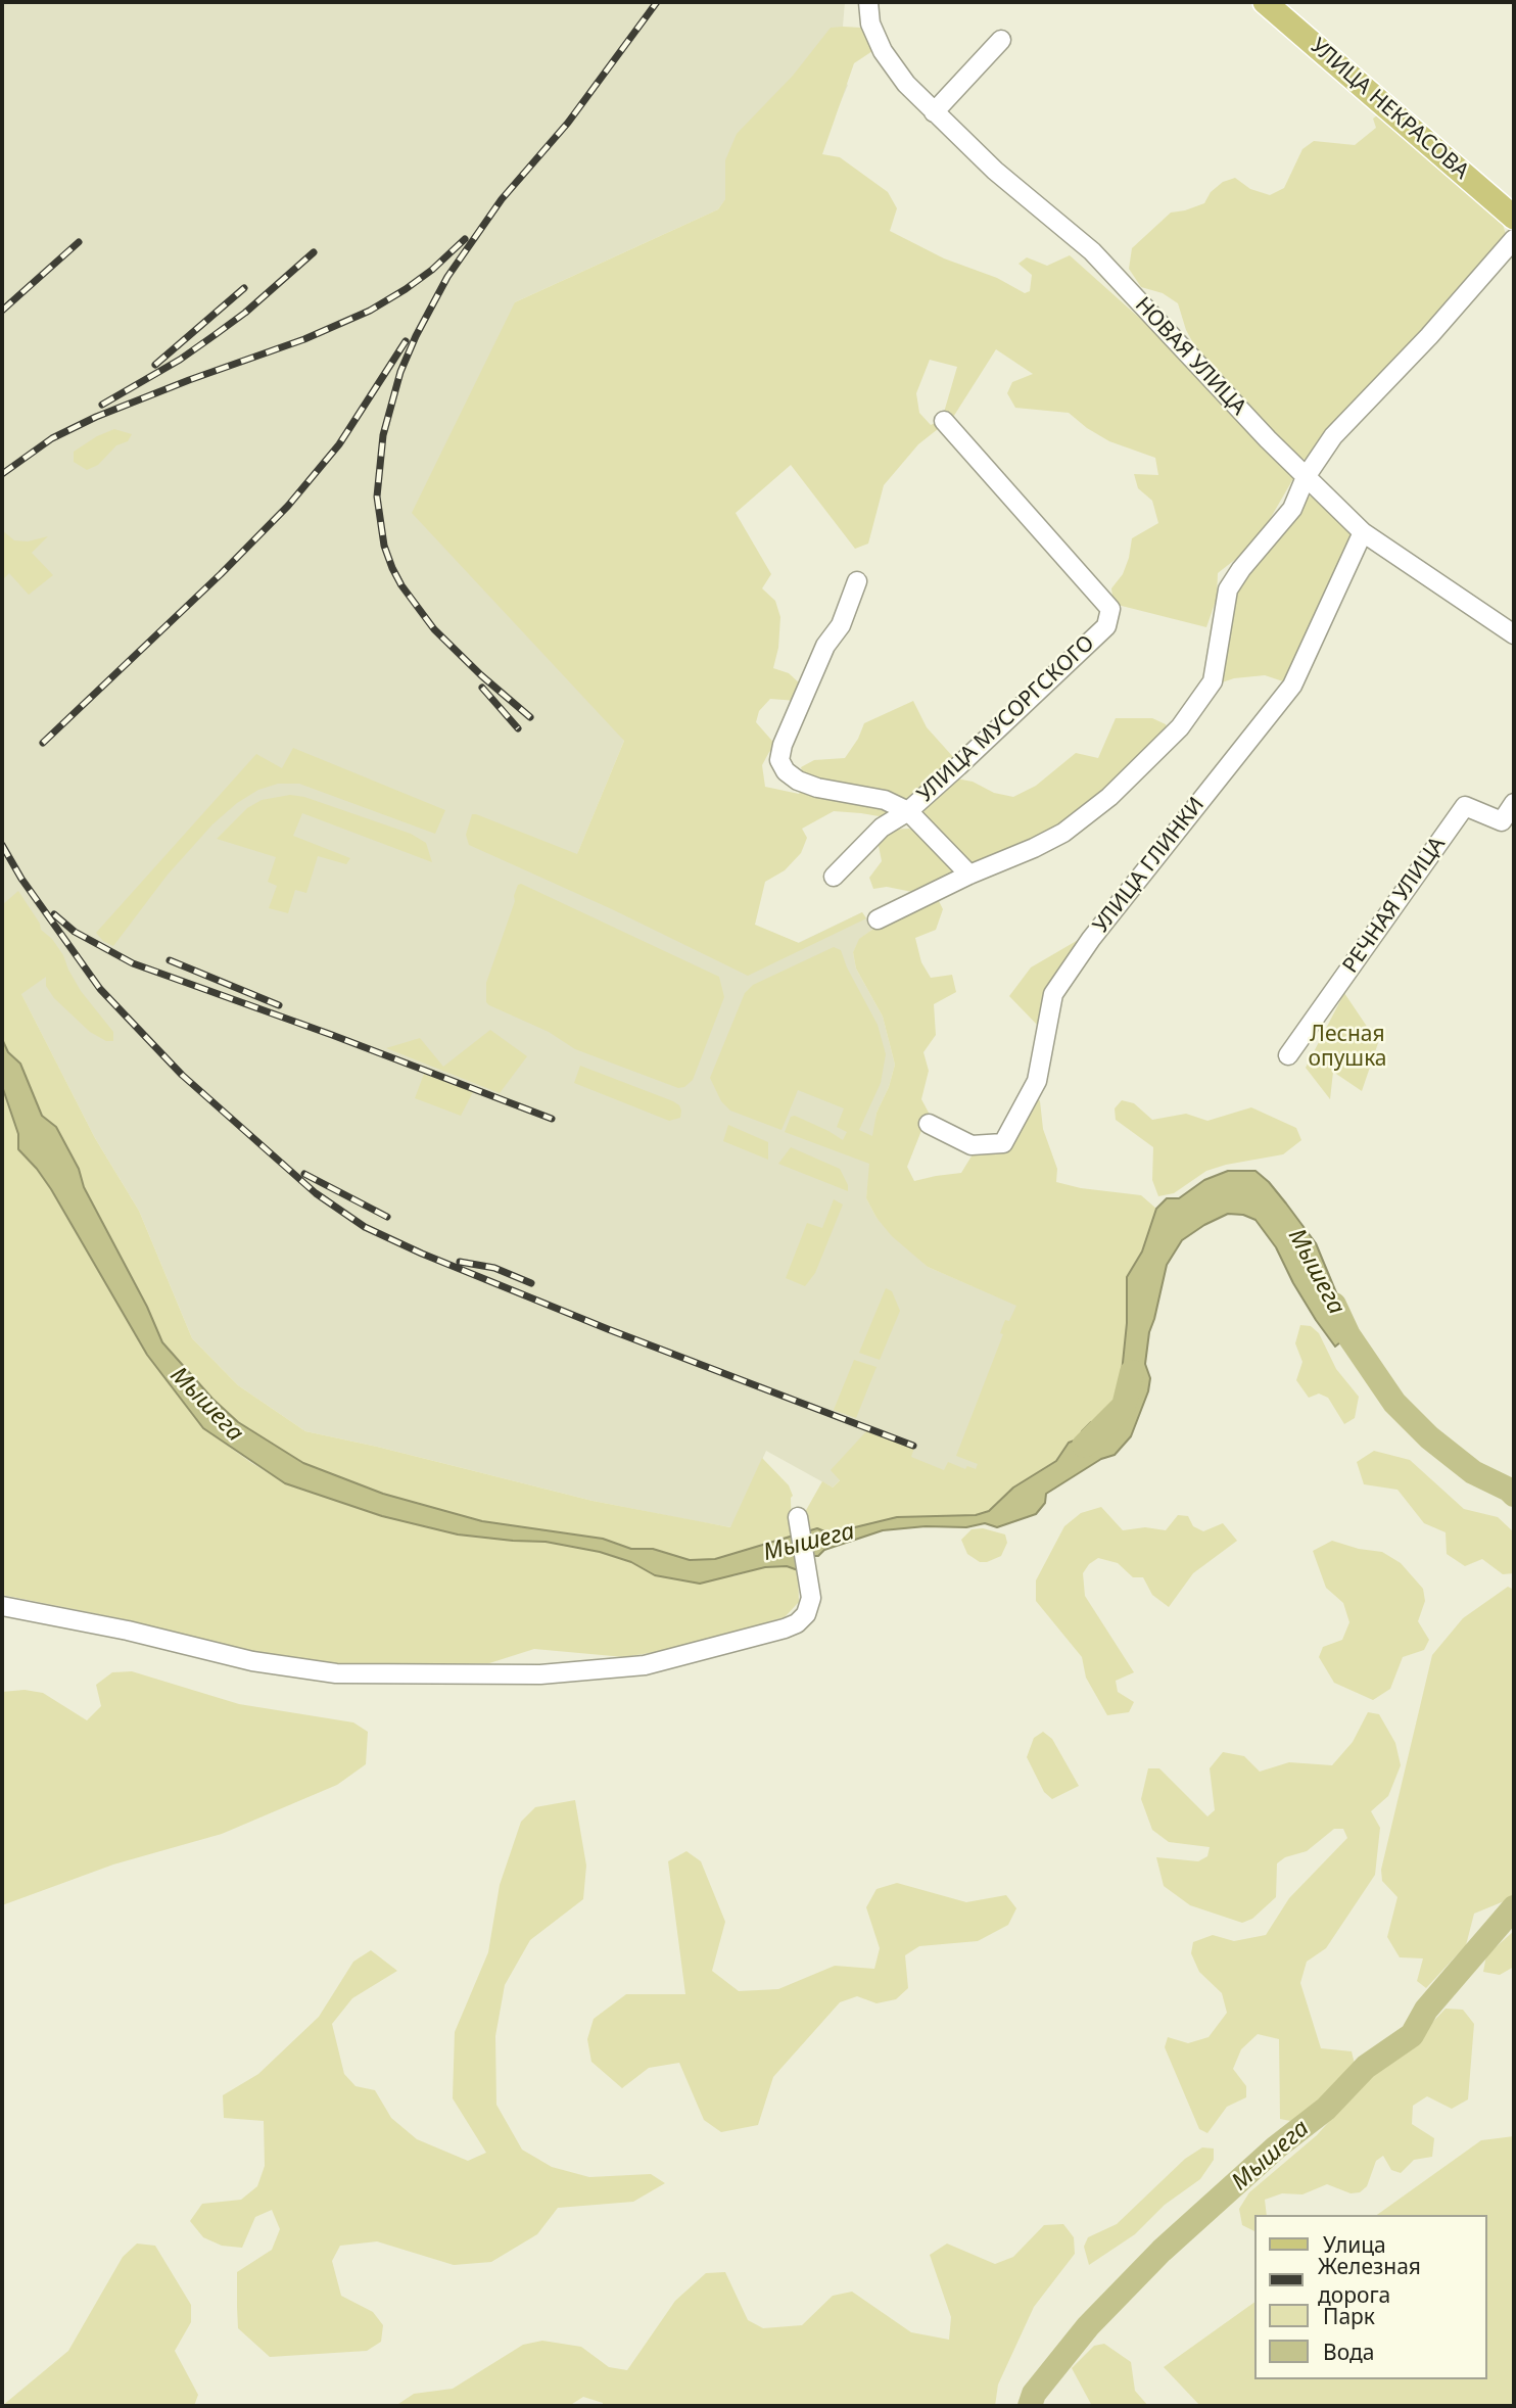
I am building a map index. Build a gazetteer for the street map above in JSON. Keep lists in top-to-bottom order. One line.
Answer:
{"streets":{"main road":["УЛИЦА НЕКРАСОВА"],"street":["НОВАЯ УЛИЦА","УЛИЦА МУСОРГСКОГО","УЛИЦА ГЛИНКИ","РЕЧНАЯ УЛИЦА"]},"crossings":[["НОВАЯ УЛИЦА","УЛИЦА ГЛИНКИ"]],"water":["Мышега"],"parks":["Лесная опушка"],"legend":["Улица","Железная дорога","Парк","Вода"]}
